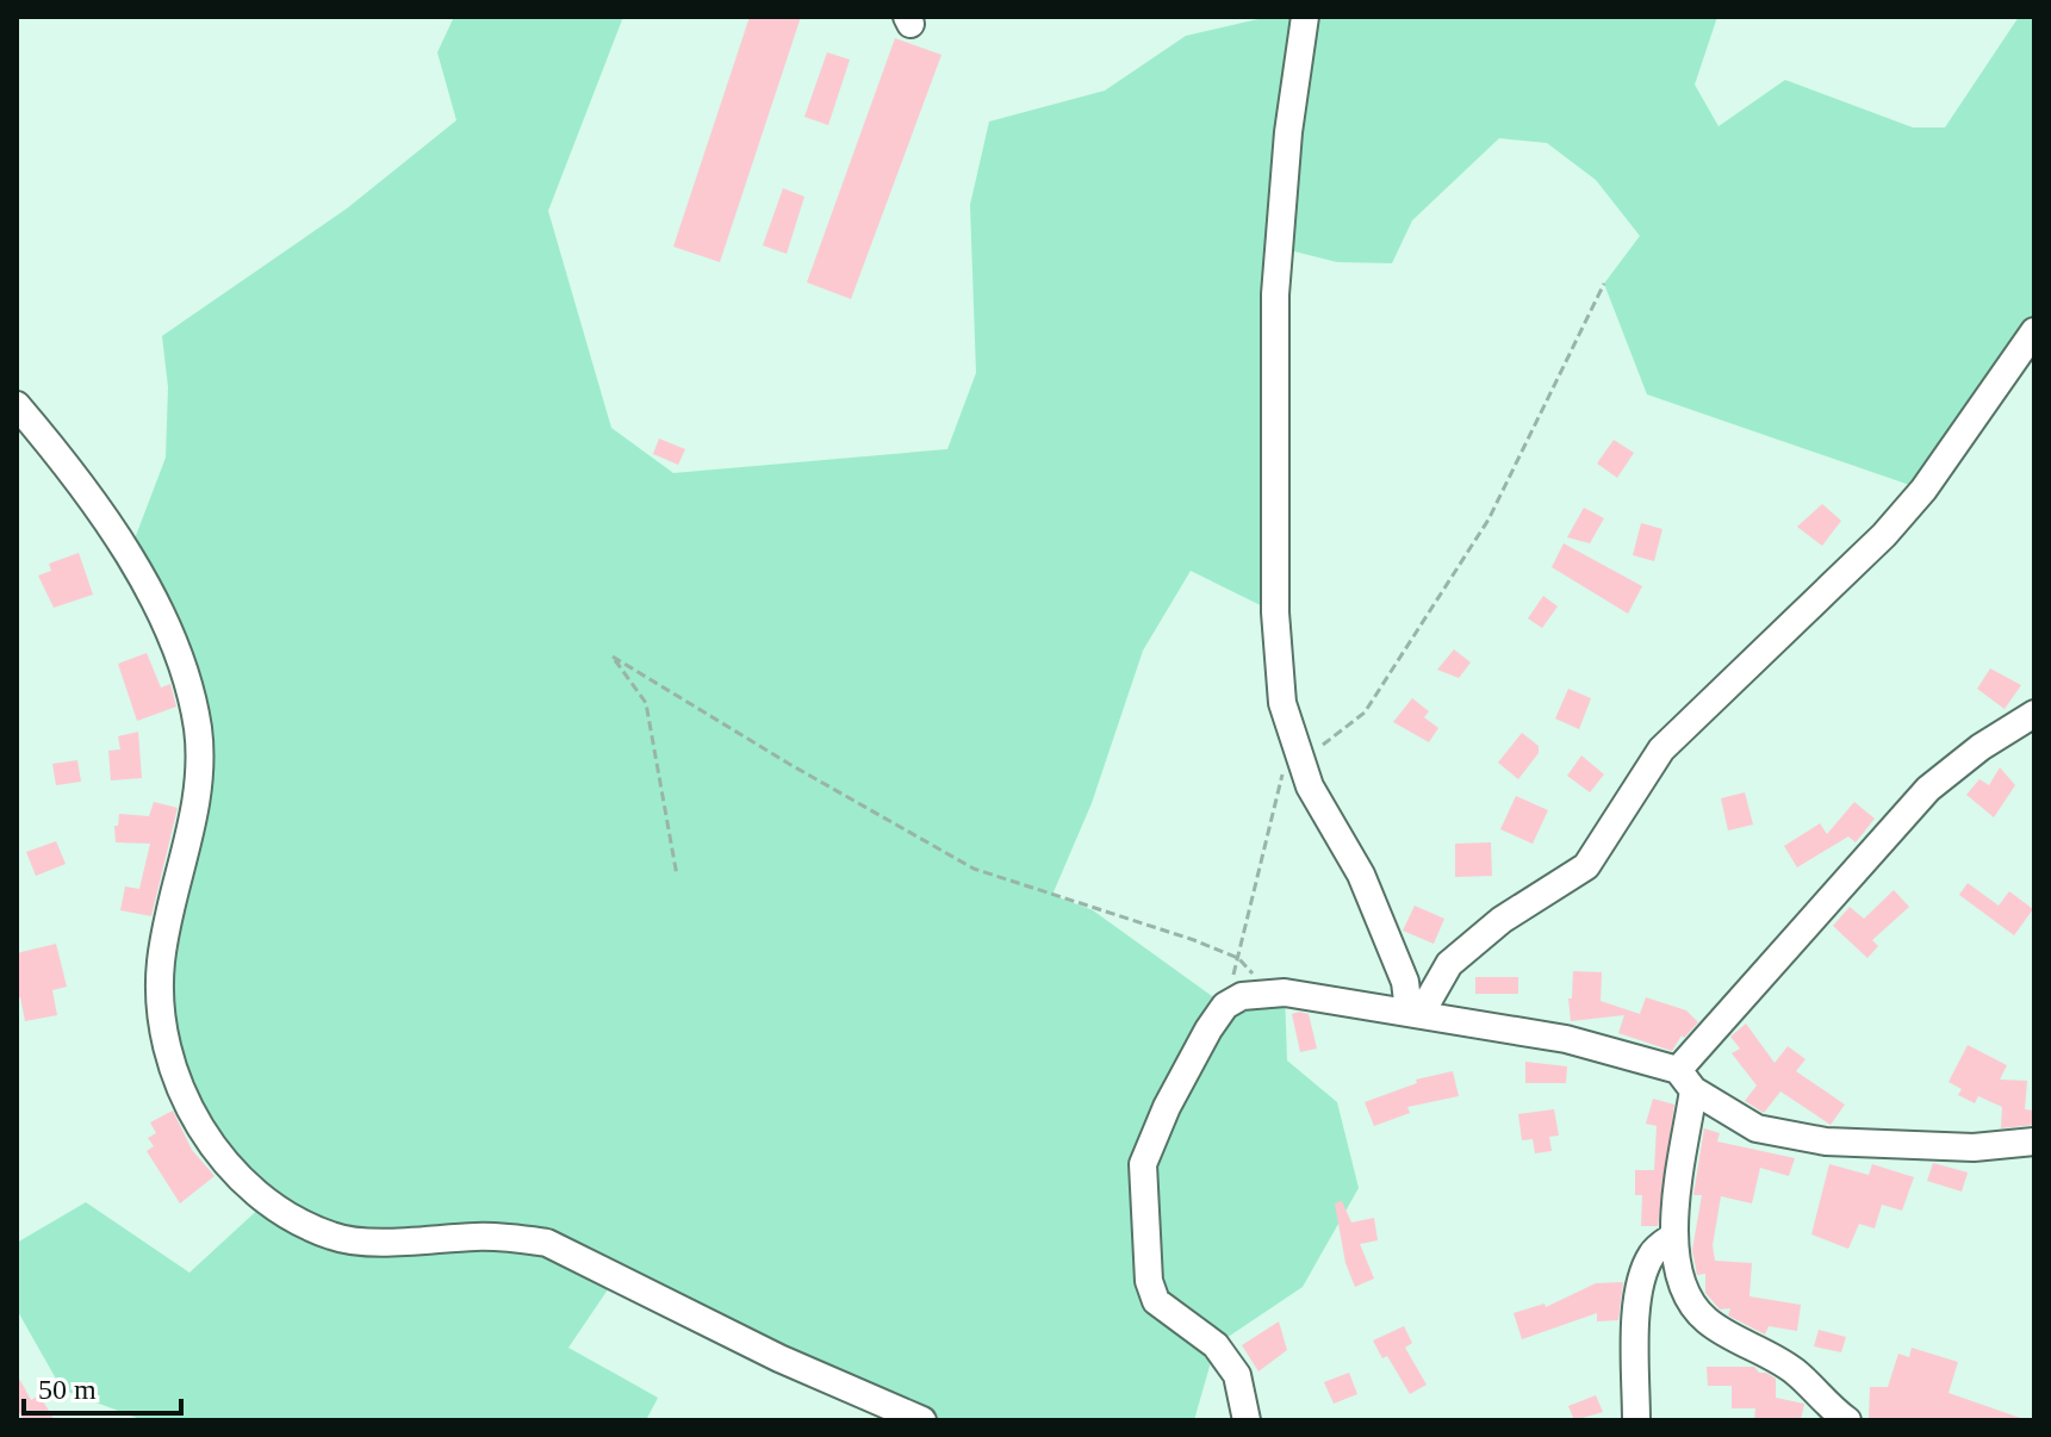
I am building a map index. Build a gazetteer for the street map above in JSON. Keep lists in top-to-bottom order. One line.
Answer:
{"scale_bar":"50 m"}
